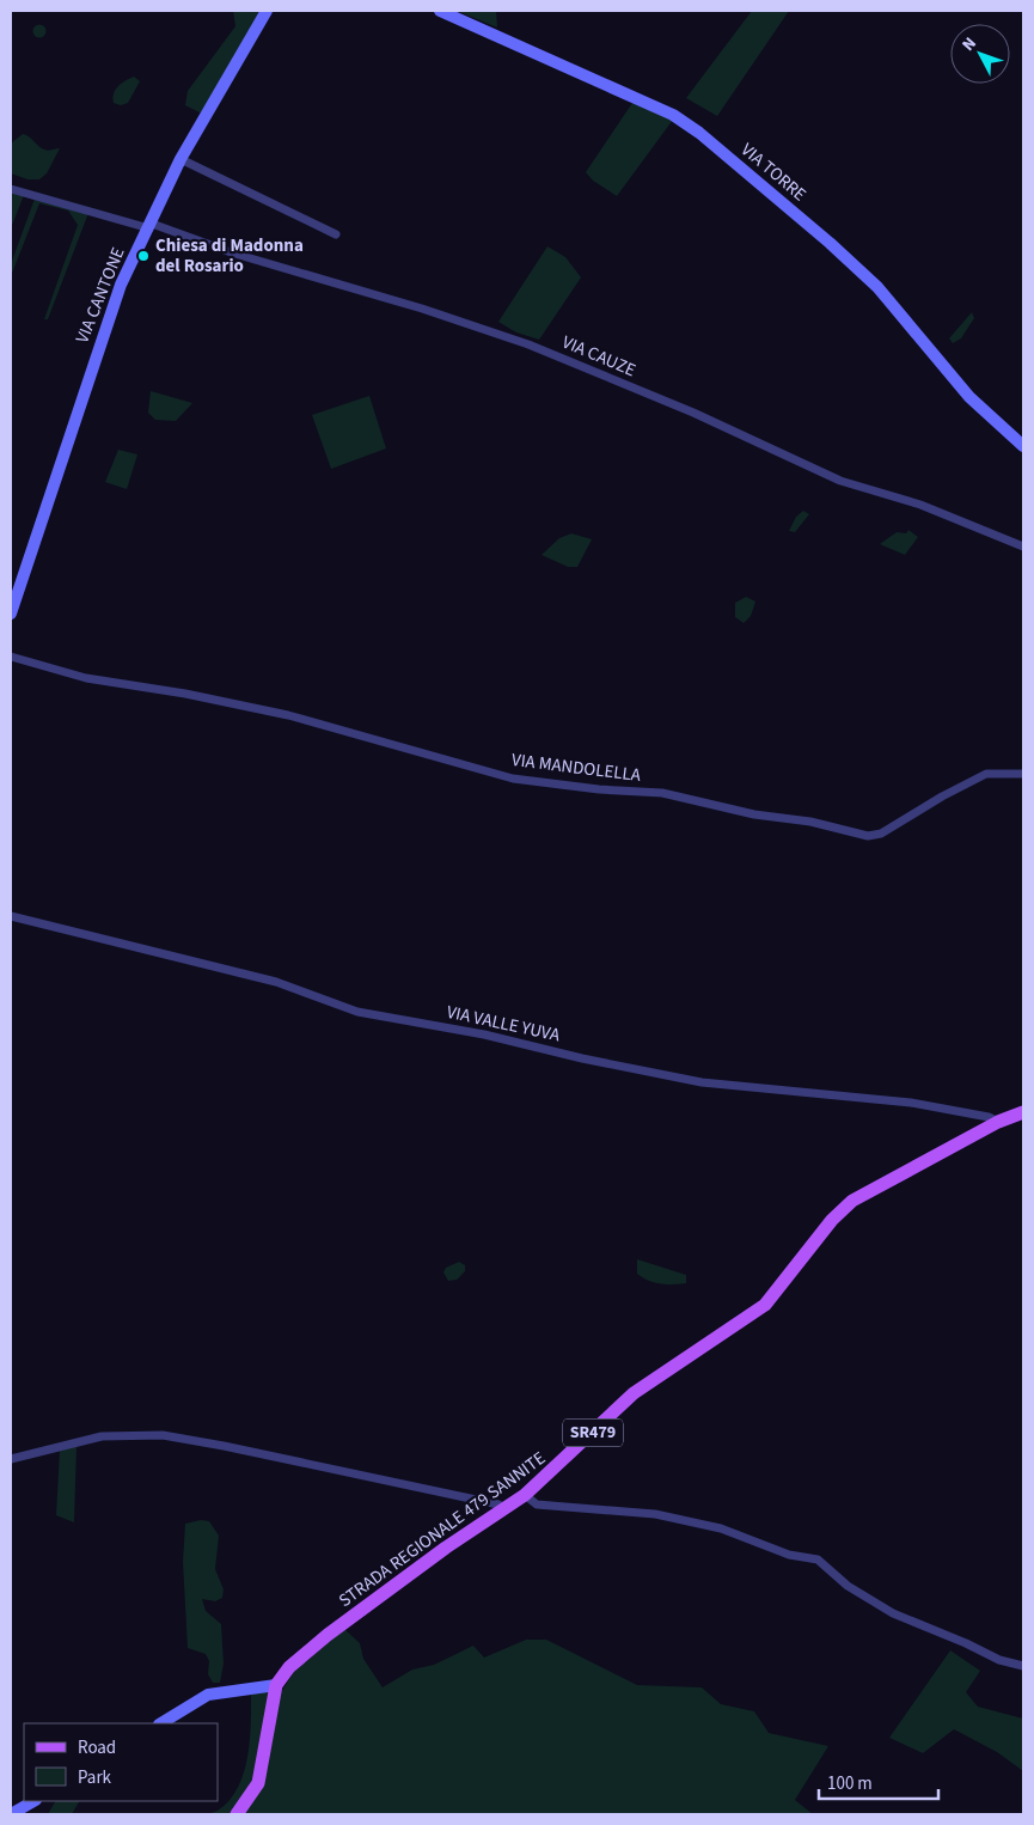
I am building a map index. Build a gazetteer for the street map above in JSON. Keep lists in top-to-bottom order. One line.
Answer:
{"streets":{"main road":["VIA TORRE","VIA CANTONE","SR479","STRADA REGIONALE 479 SANNITE"],"street":["VIA CAUZE","VIA MANDOLELLA","VIA VALLE YUVA"]},"crossings":[["VIA CANTONE","VIA CAUZE"],["VIA VALLE YUVA","STRADA REGIONALE 479 SANNITE"]],"places":["Chiesa di Madonna del Rosario"],"legend":["Road","Park"],"scale_bar":"100 m","north":"top left"}
